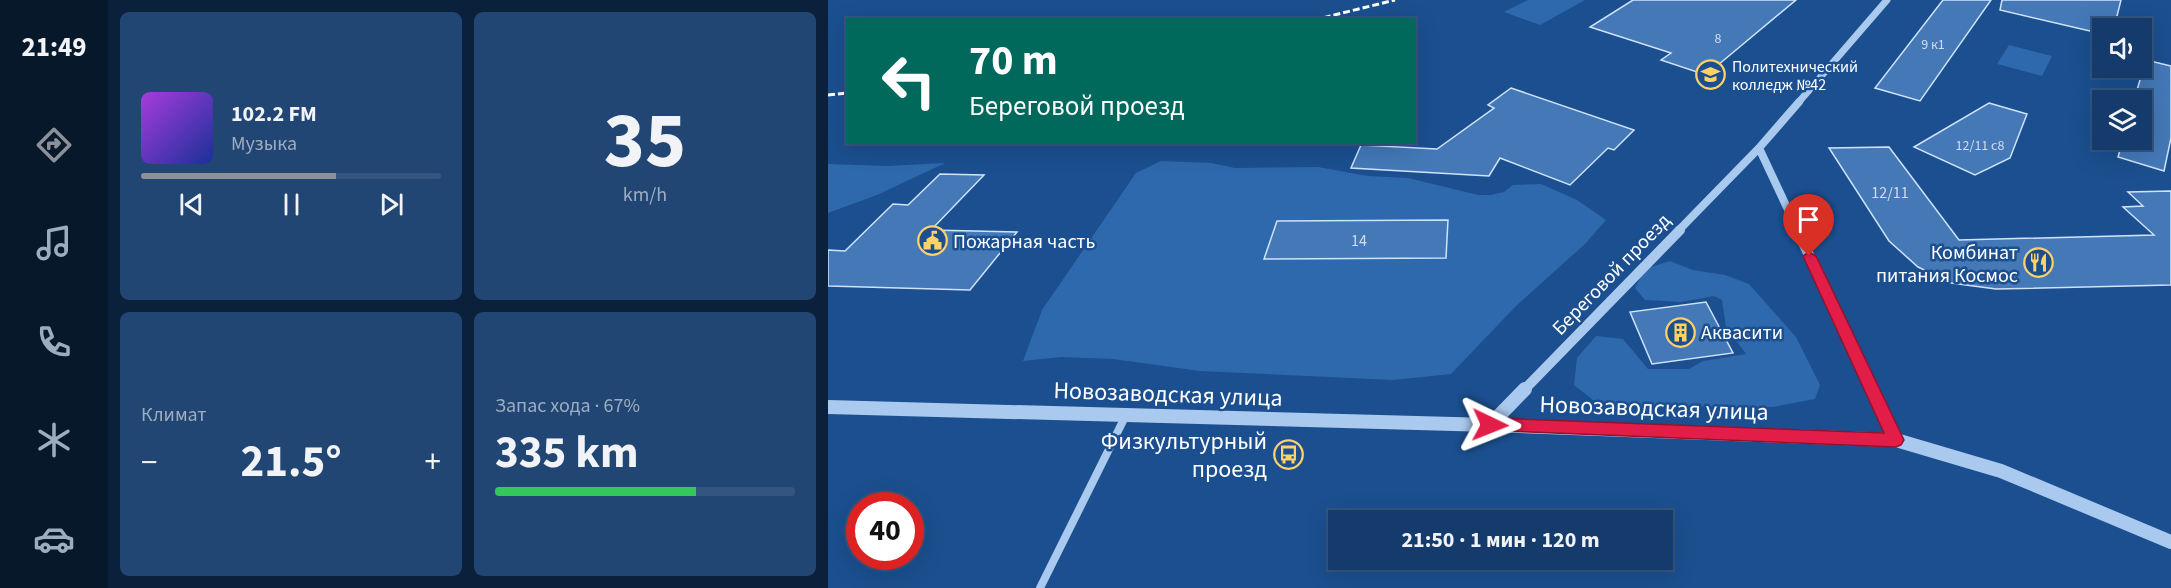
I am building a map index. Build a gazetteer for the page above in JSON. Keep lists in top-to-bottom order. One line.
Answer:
{"streets":{"street":["Береговой проезд","Новозаводская улица"]},"crossings":[["Береговой проезд","Новозаводская улица"]],"places":{"school or university":["Политехнический колледж №42"],"public building":["Пожарная часть"],"restaurant":["Комбинат питания Космос"],"building":["Аквасити"],"bus stop":["Физкультурный проезд"]},"house_numbers":["8","9 к1","12/11 с8","12/11","14"],"page":{"tabs":"21:49","tile":[["35","km/h"],"Климат",["Запас хода · 67%","335 km"]],"turn":["70 m","Береговой проезд"],"song":["102.2 FM","Музыка"],"heat":["−","21.5°","+"],"limit":"40","trip":"21:50 · 1 мин · 120 m"}}
